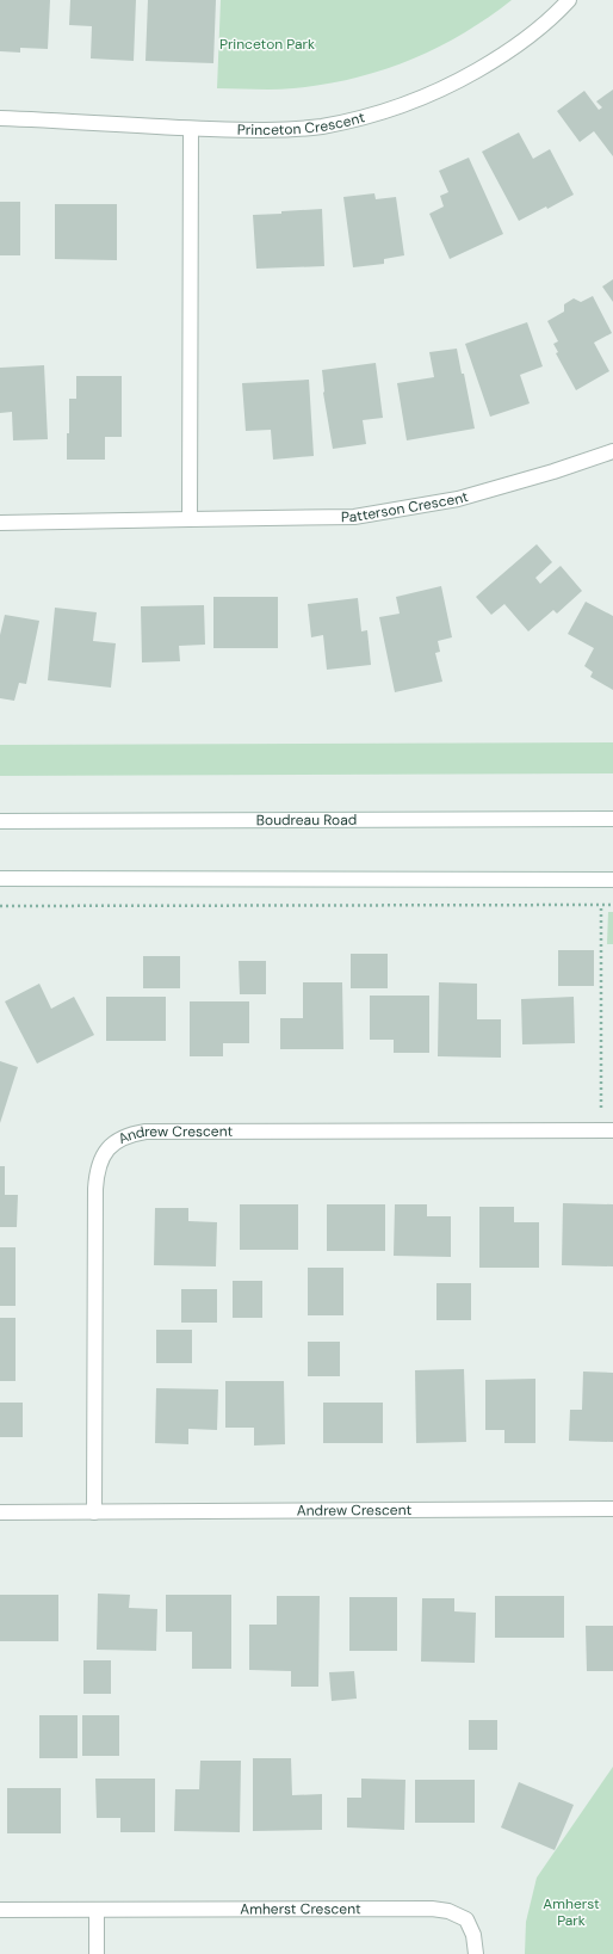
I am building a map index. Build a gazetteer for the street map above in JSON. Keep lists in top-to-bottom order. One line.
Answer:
{"streets":{"street":["Princeton Crescent","Patterson Crescent","Boudreau Road","Andrew Crescent","Amherst Crescent"]},"parks":["Princeton Park","Amherst Park"]}
